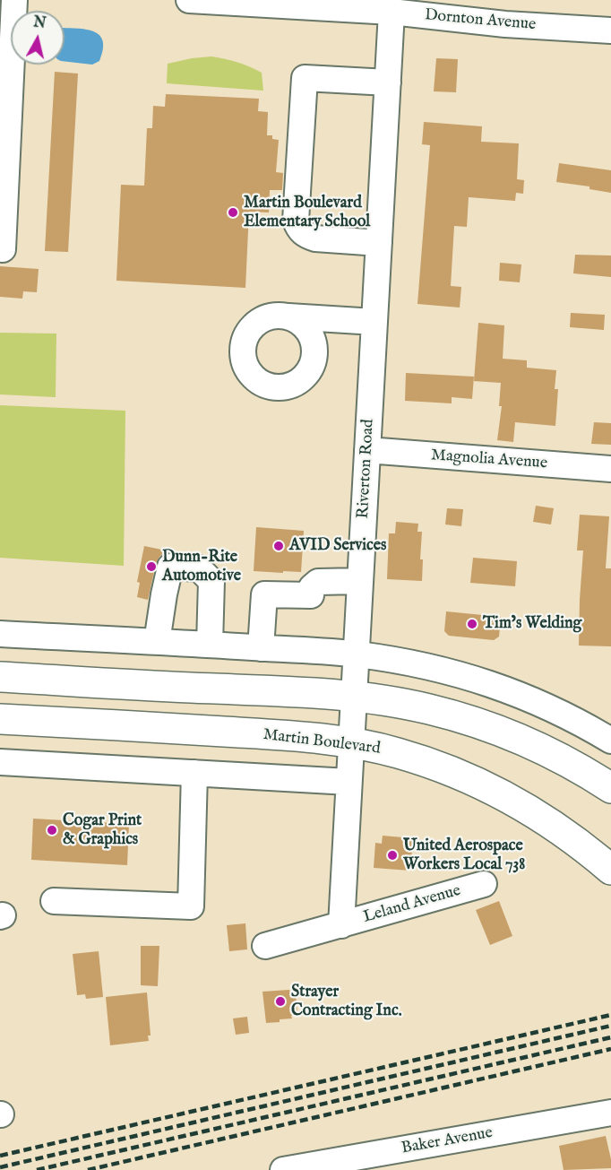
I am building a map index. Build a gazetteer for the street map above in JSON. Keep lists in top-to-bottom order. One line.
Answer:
{"streets":{"main road":["Martin Boulevard"],"street":["Dornton Avenue","Magnolia Avenue","Riverton Road","Leland Avenue","Baker Avenue"]},"crossings":[["Dornton Avenue","Riverton Road"],["Magnolia Avenue","Riverton Road"],["Riverton Road","Martin Boulevard"],["Riverton Road","Leland Avenue"]],"places":["Martin Boulevard Elementary School","AVID Services","Dunn-Rite Automotive","Tim’s Welding","Cogar Print & Graphics","United Aerospace Workers Local 738","Strayer Contracting Inc."],"north":"top"}
